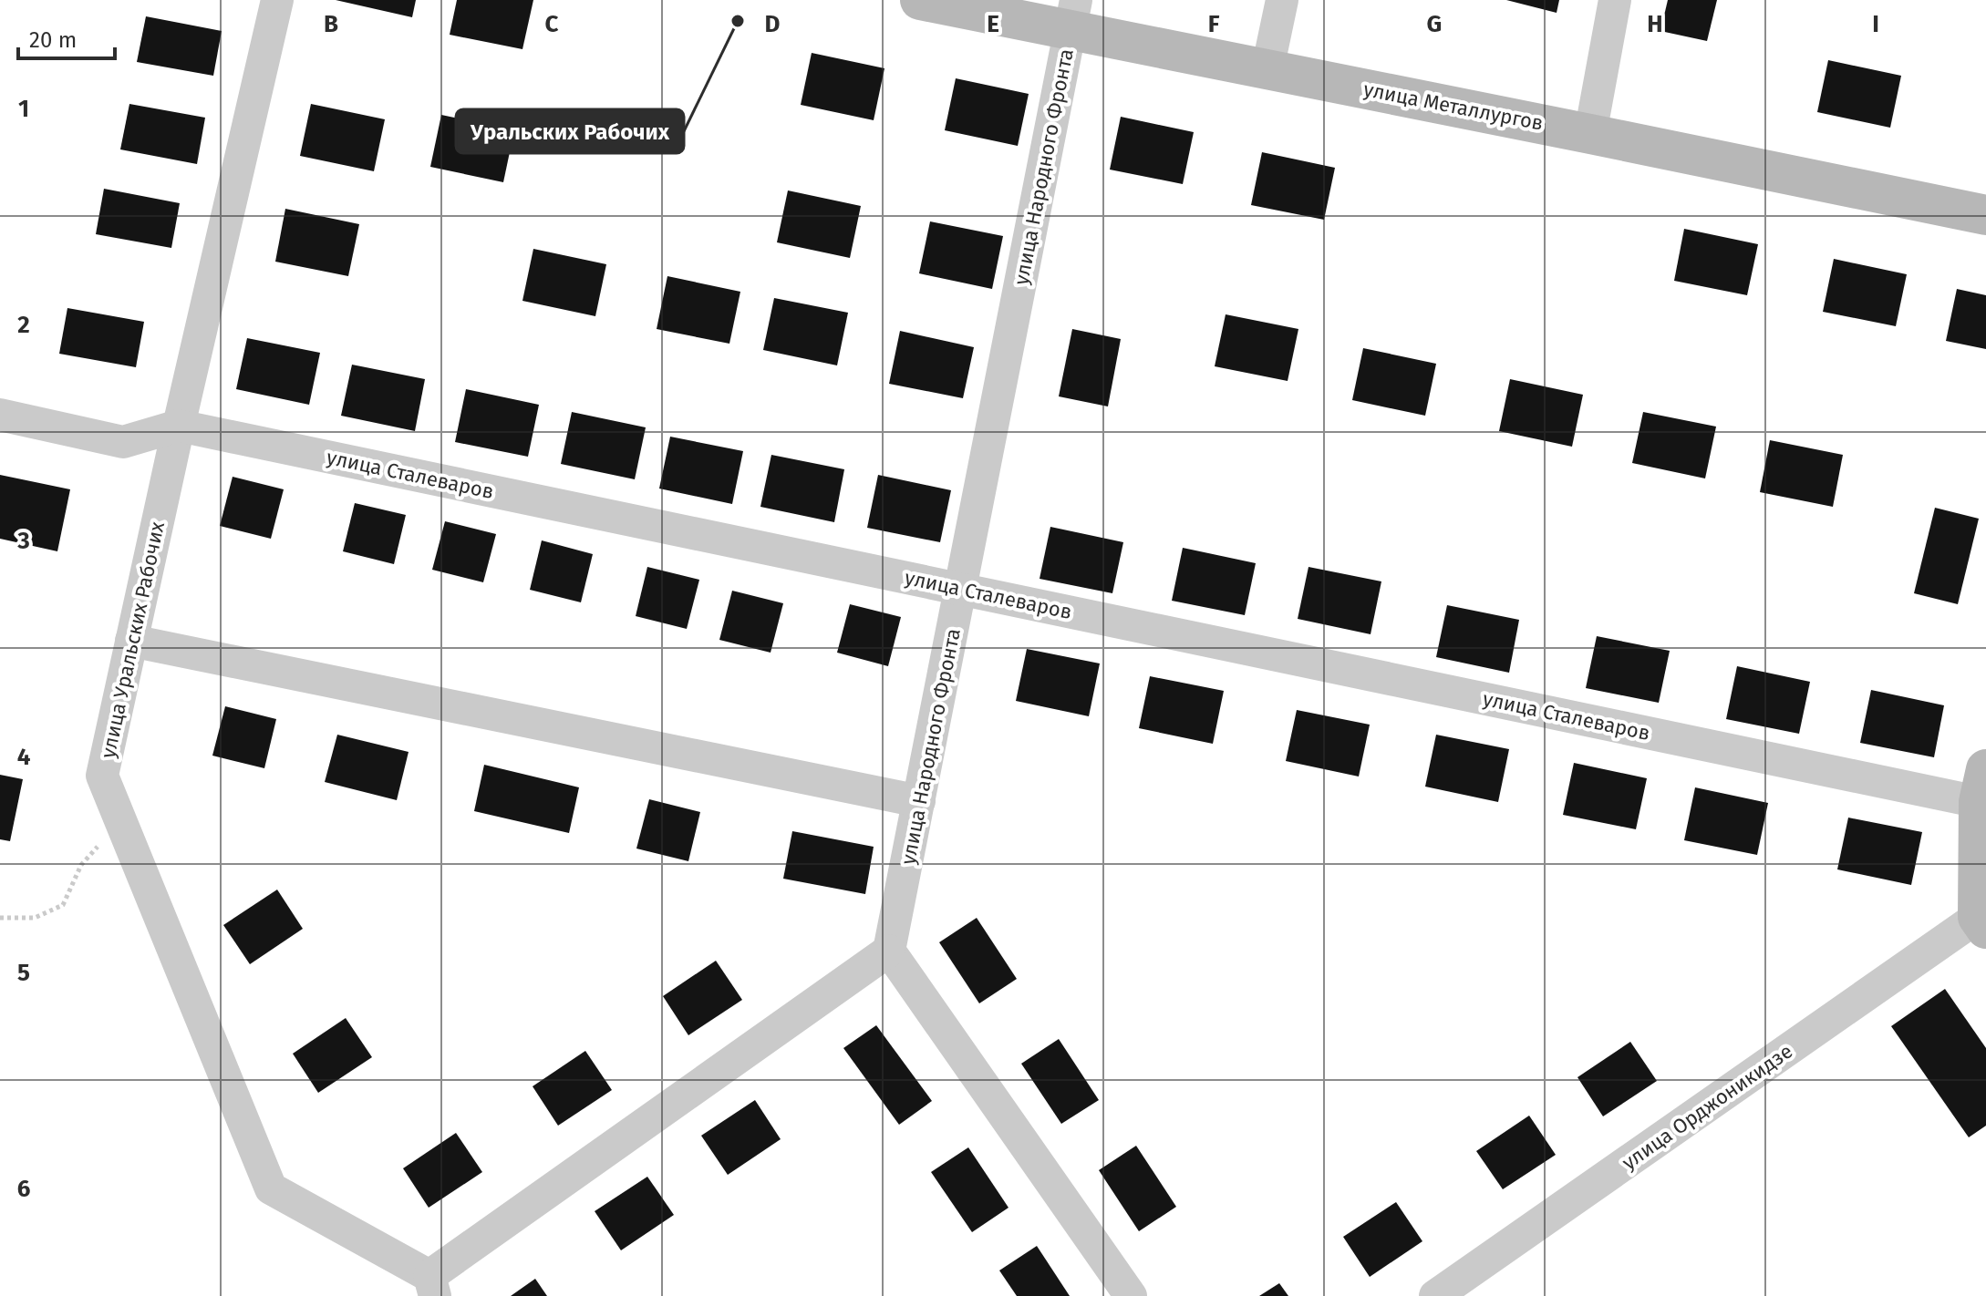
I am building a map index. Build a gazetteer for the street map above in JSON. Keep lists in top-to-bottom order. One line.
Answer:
{"streets":{"main road":["улица Металлургов","улица Орджоникидзе"],"street":["улица Народного Фронта","улица Сталеваров","улица Уральских Рабочих"]},"crossings":[["улица Металлургов","улица Народного Фронта"],["улица Народного Фронта","улица Сталеваров"],["улица Сталеваров","улица Уральских Рабочих"],["улица Сталеваров","улица Орджоникидзе"]],"places":["Уральских Рабочих"],"scale_bar":"20 m","grid":{"columns":["B","C","D","E","F","G","H","I"],"rows":["1","2","3","4","5","6"]}}
